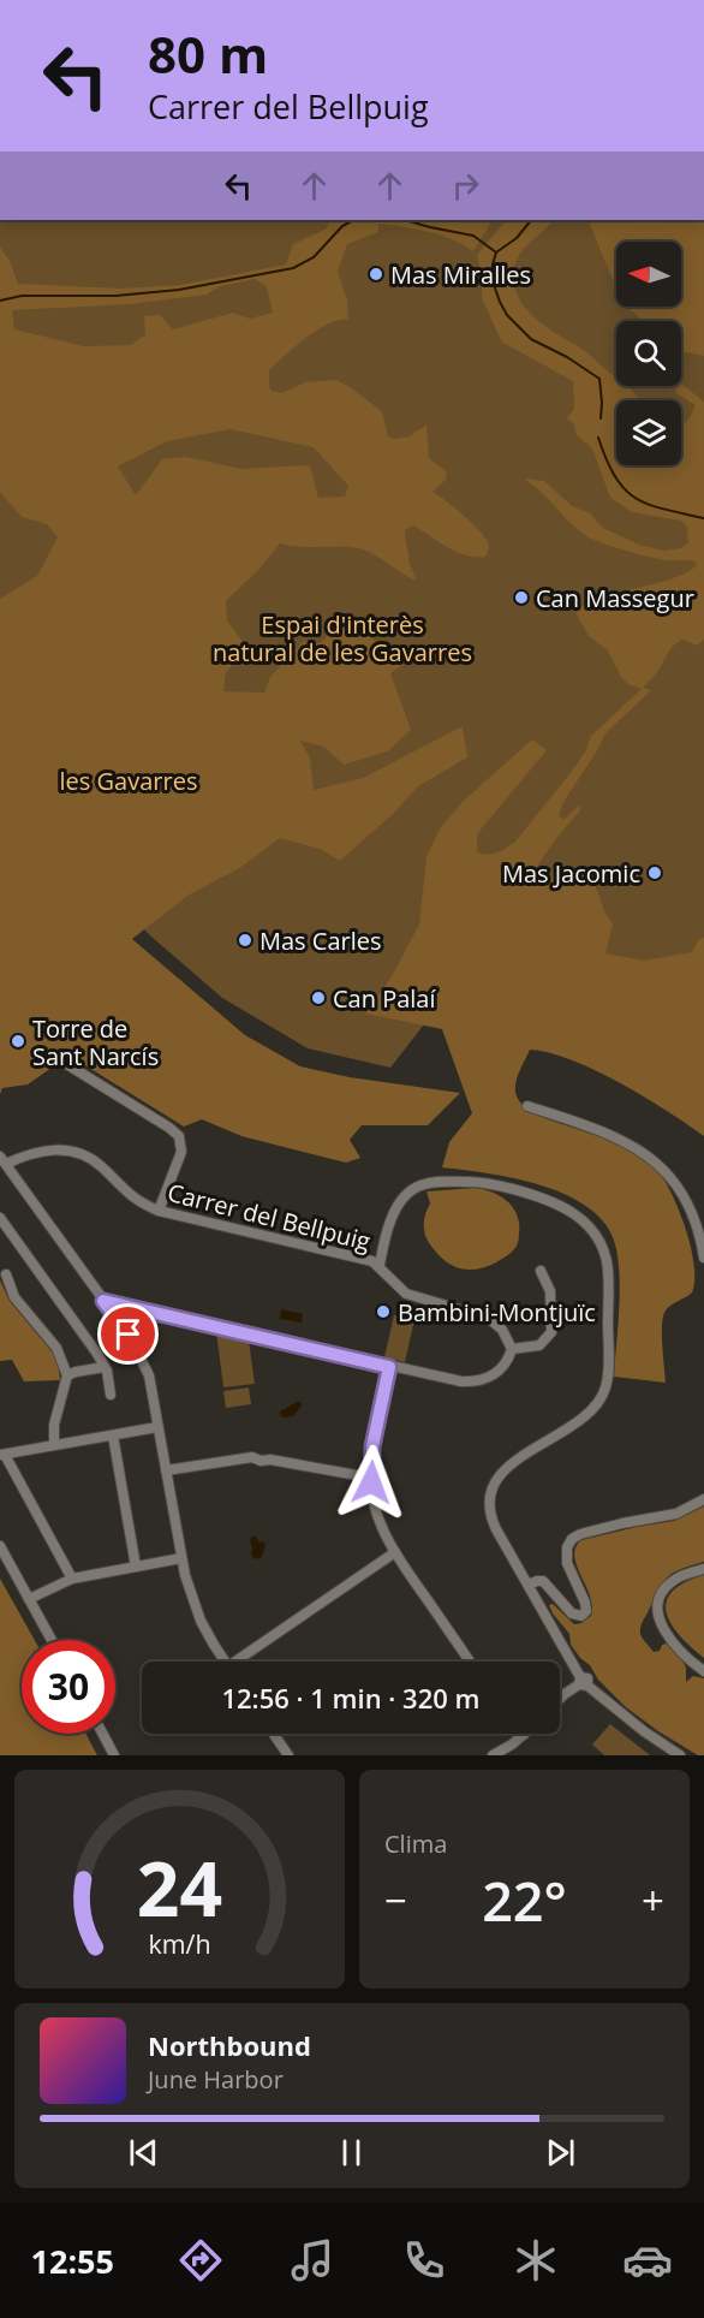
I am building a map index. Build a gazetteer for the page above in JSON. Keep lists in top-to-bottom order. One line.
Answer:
{"streets":{"street":["Carrer del Bellpuig"]},"parks":["Espai d'interès natural de les Gavarres","les Gavarres"],"places":["Mas Miralles","Can Massegur","Mas Jacomic","Mas Carles","Can Palaí","Torre de Sant Narcís","Bambini-Montjuïc"],"north":"left","page":{"turn":["80 m","Carrer del Bellpuig"],"limit":"30","trip":"12:56 · 1 min · 320 m","tile":"Clima","heat":["−","22°","+"],"song":["Northbound","June Harbor"],"tabs":"12:55","gauge":["24","km/h"]}}
